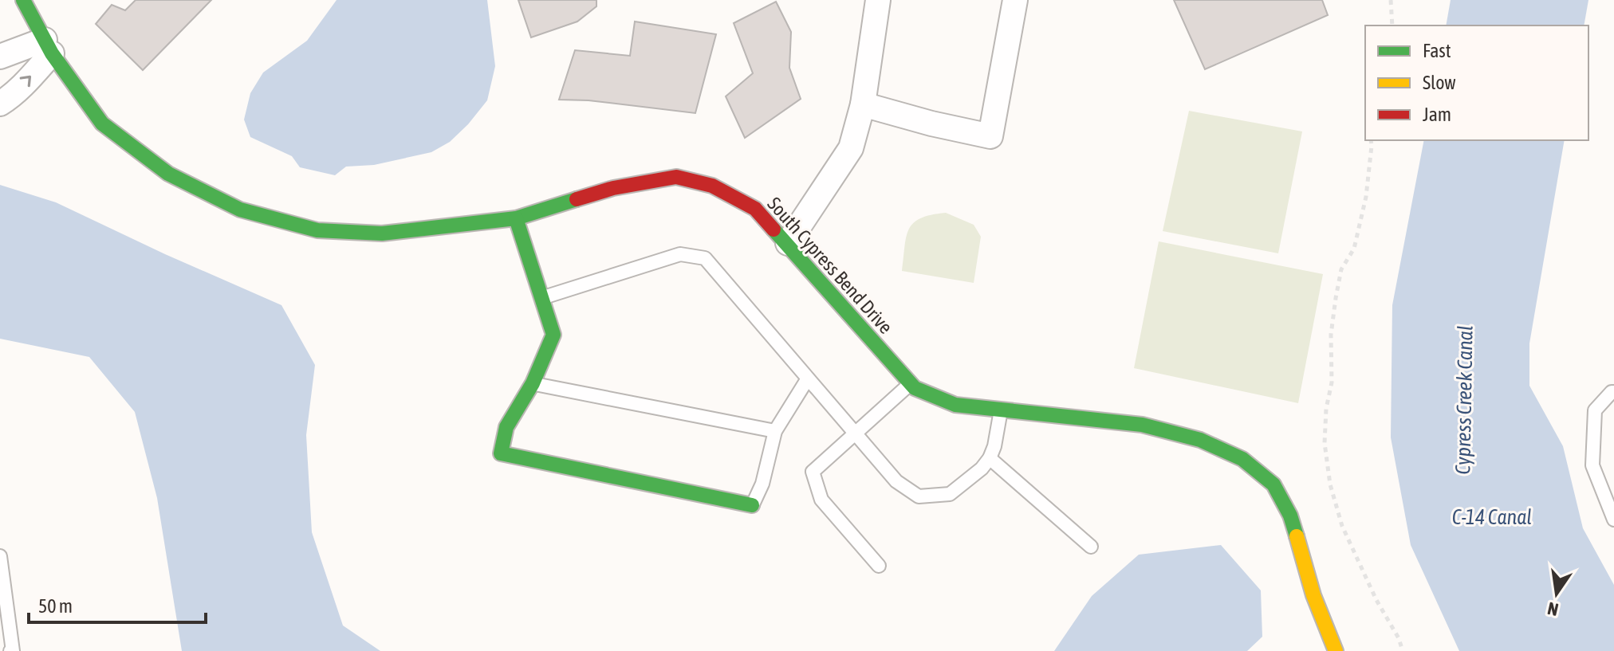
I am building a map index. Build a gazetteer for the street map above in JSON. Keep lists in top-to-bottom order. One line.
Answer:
{"streets":{"street":["South Cypress Bend Drive"]},"water":["Cypress Creek Canal","C-14 Canal"],"legend":["Fast","Slow","Jam"],"scale_bar":"50 m","north":"bottom"}
